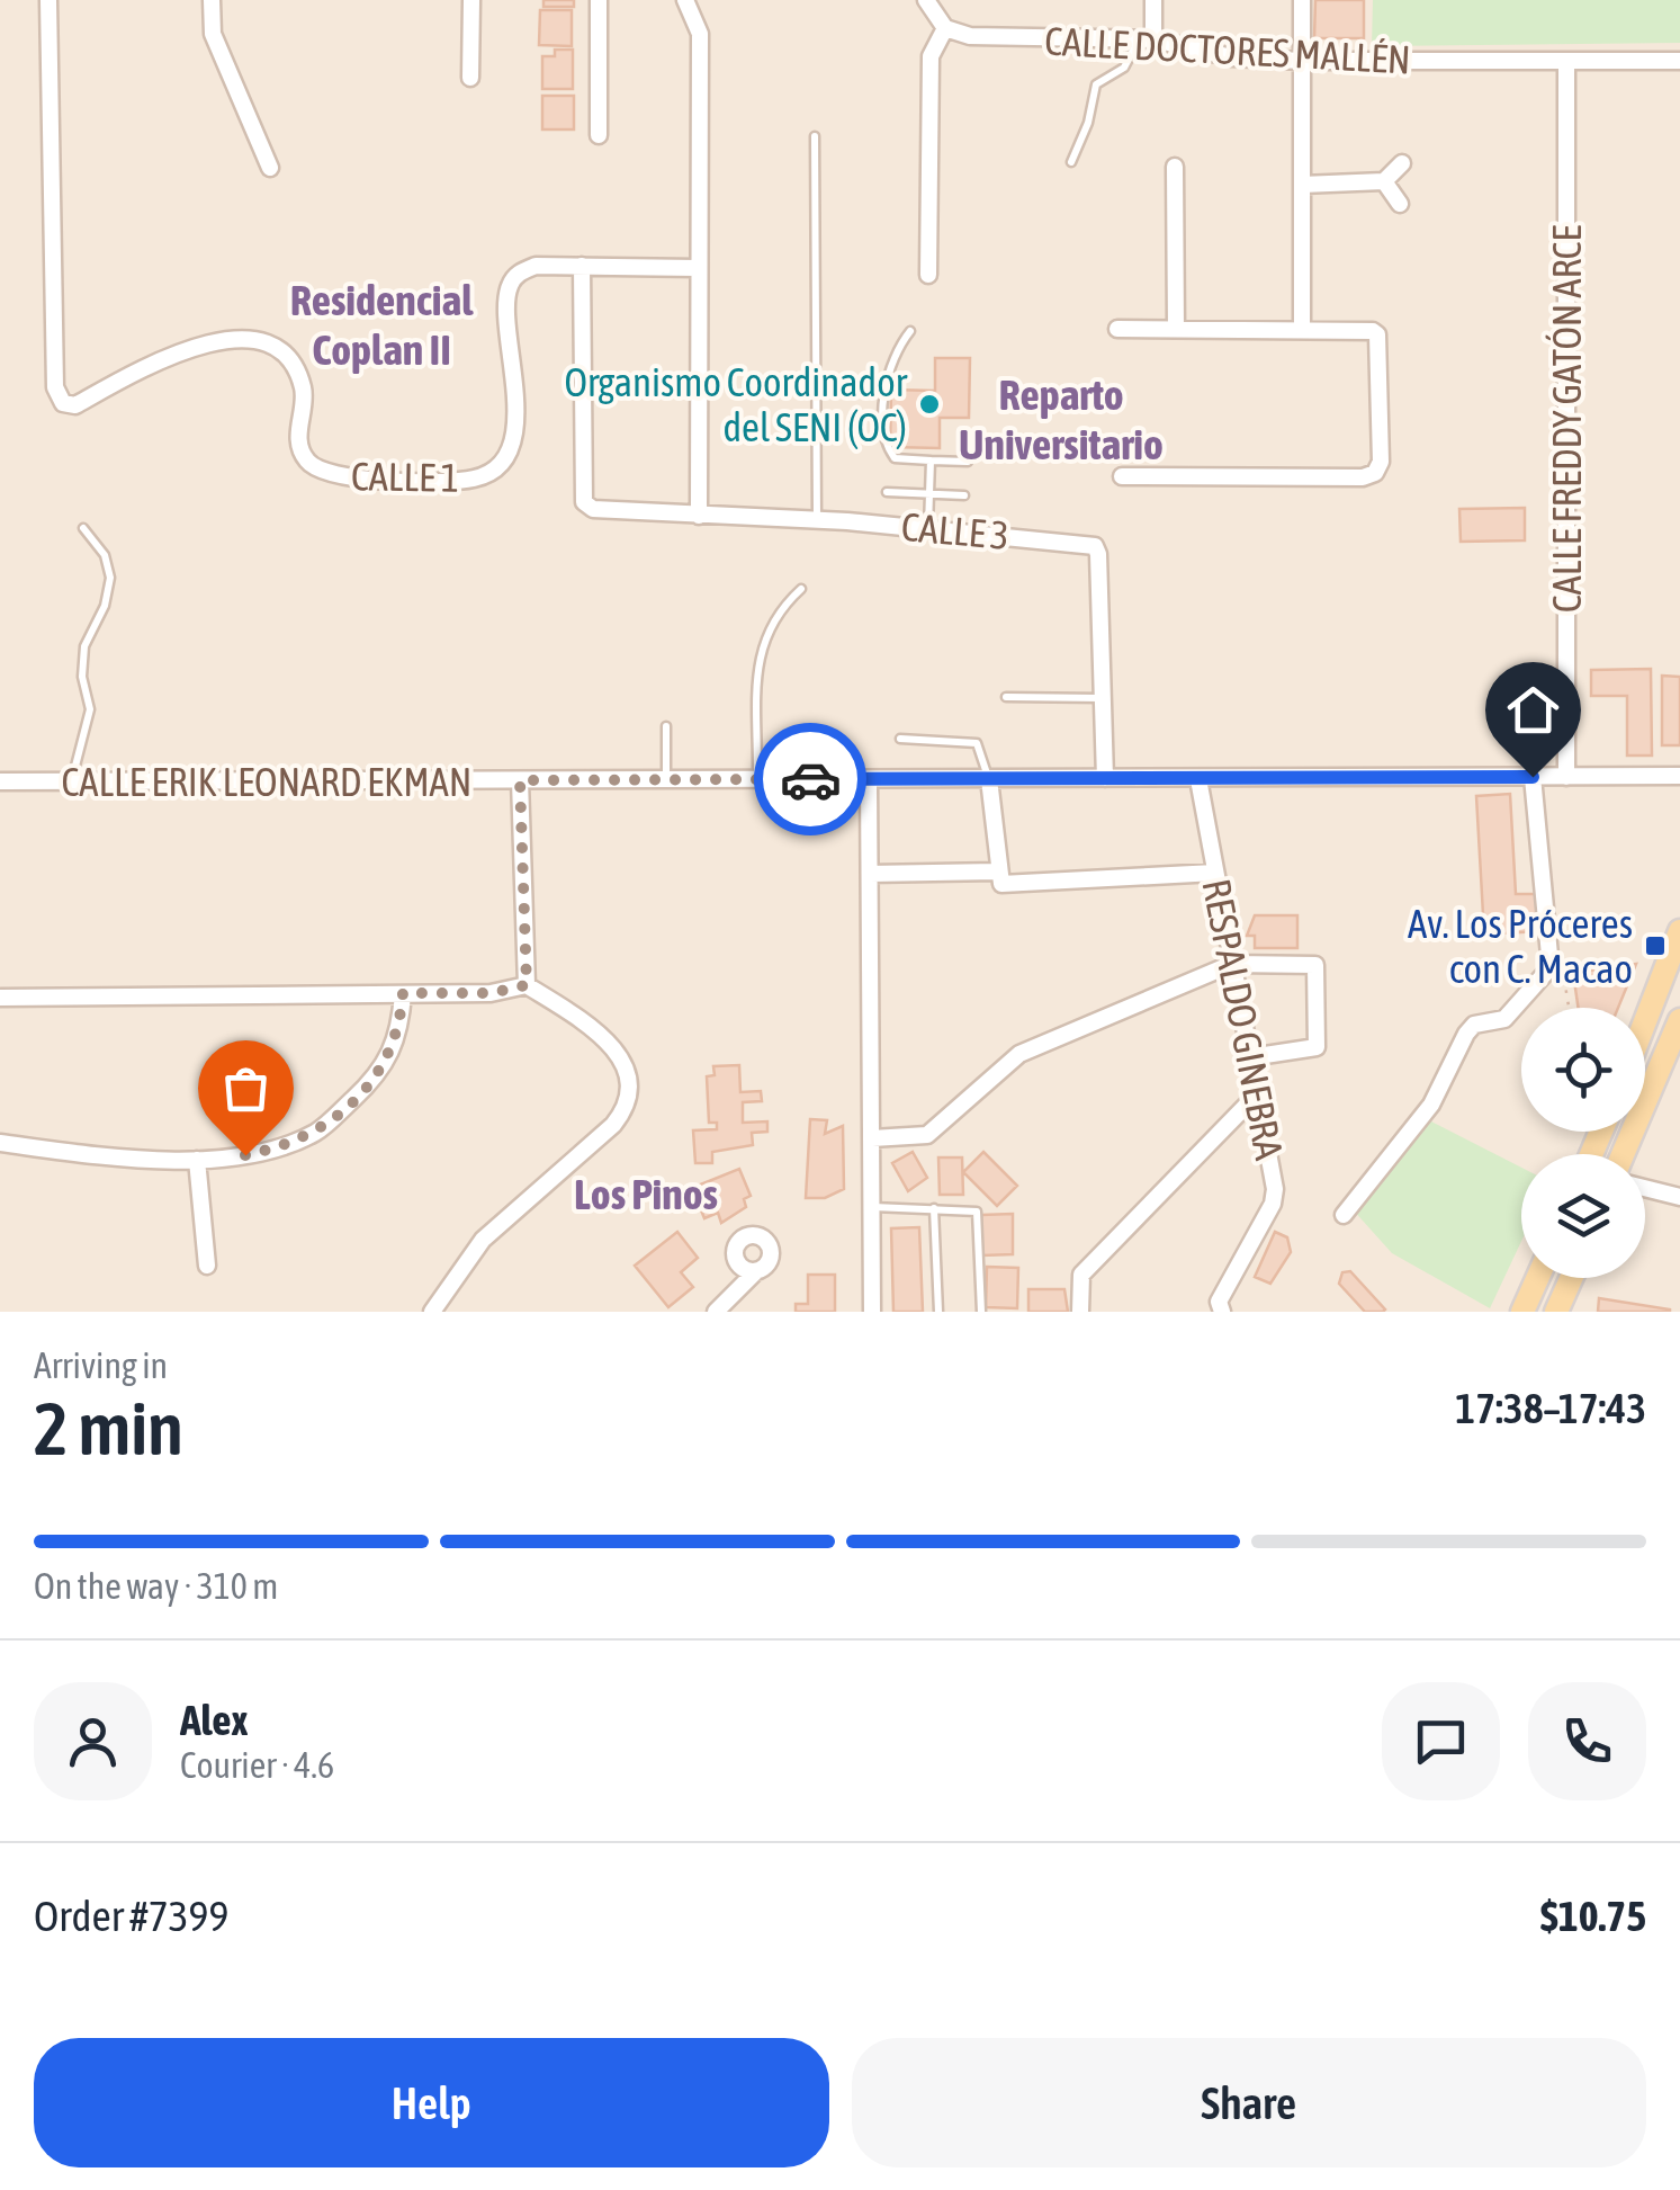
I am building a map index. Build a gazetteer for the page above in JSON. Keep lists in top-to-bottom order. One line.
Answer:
{"streets":{"street":["CALLE DOCTORES MALLÉN","CALLE FREDDY GATÓN ARCE","CALLE 1","CALLE 3","CALLE ERIK LEONARD EKMAN","RESPALDO GINEBRA"]},"crossings":[["CALLE DOCTORES MALLÉN","CALLE FREDDY GATÓN ARCE"],["CALLE FREDDY GATÓN ARCE","CALLE ERIK LEONARD EKMAN"],["CALLE 1","CALLE 3"],["CALLE 3","CALLE ERIK LEONARD EKMAN"],["CALLE ERIK LEONARD EKMAN","RESPALDO GINEBRA"]],"districts":["Residencial Coplan II","Reparto Universitario","Los Pinos"],"places":{"other":["Organismo Coordinador del SENI (OC)"],"transit":["Av. Los Próceres con C. Macao"]},"page":{"heading":["2 min","Arriving in","17:38–17:43"],"panel":["Alex","Courier · 4.6","Order #7399","$10.75"],"bar":"On the way · 310 m","buttons":["Help","Share"]}}
